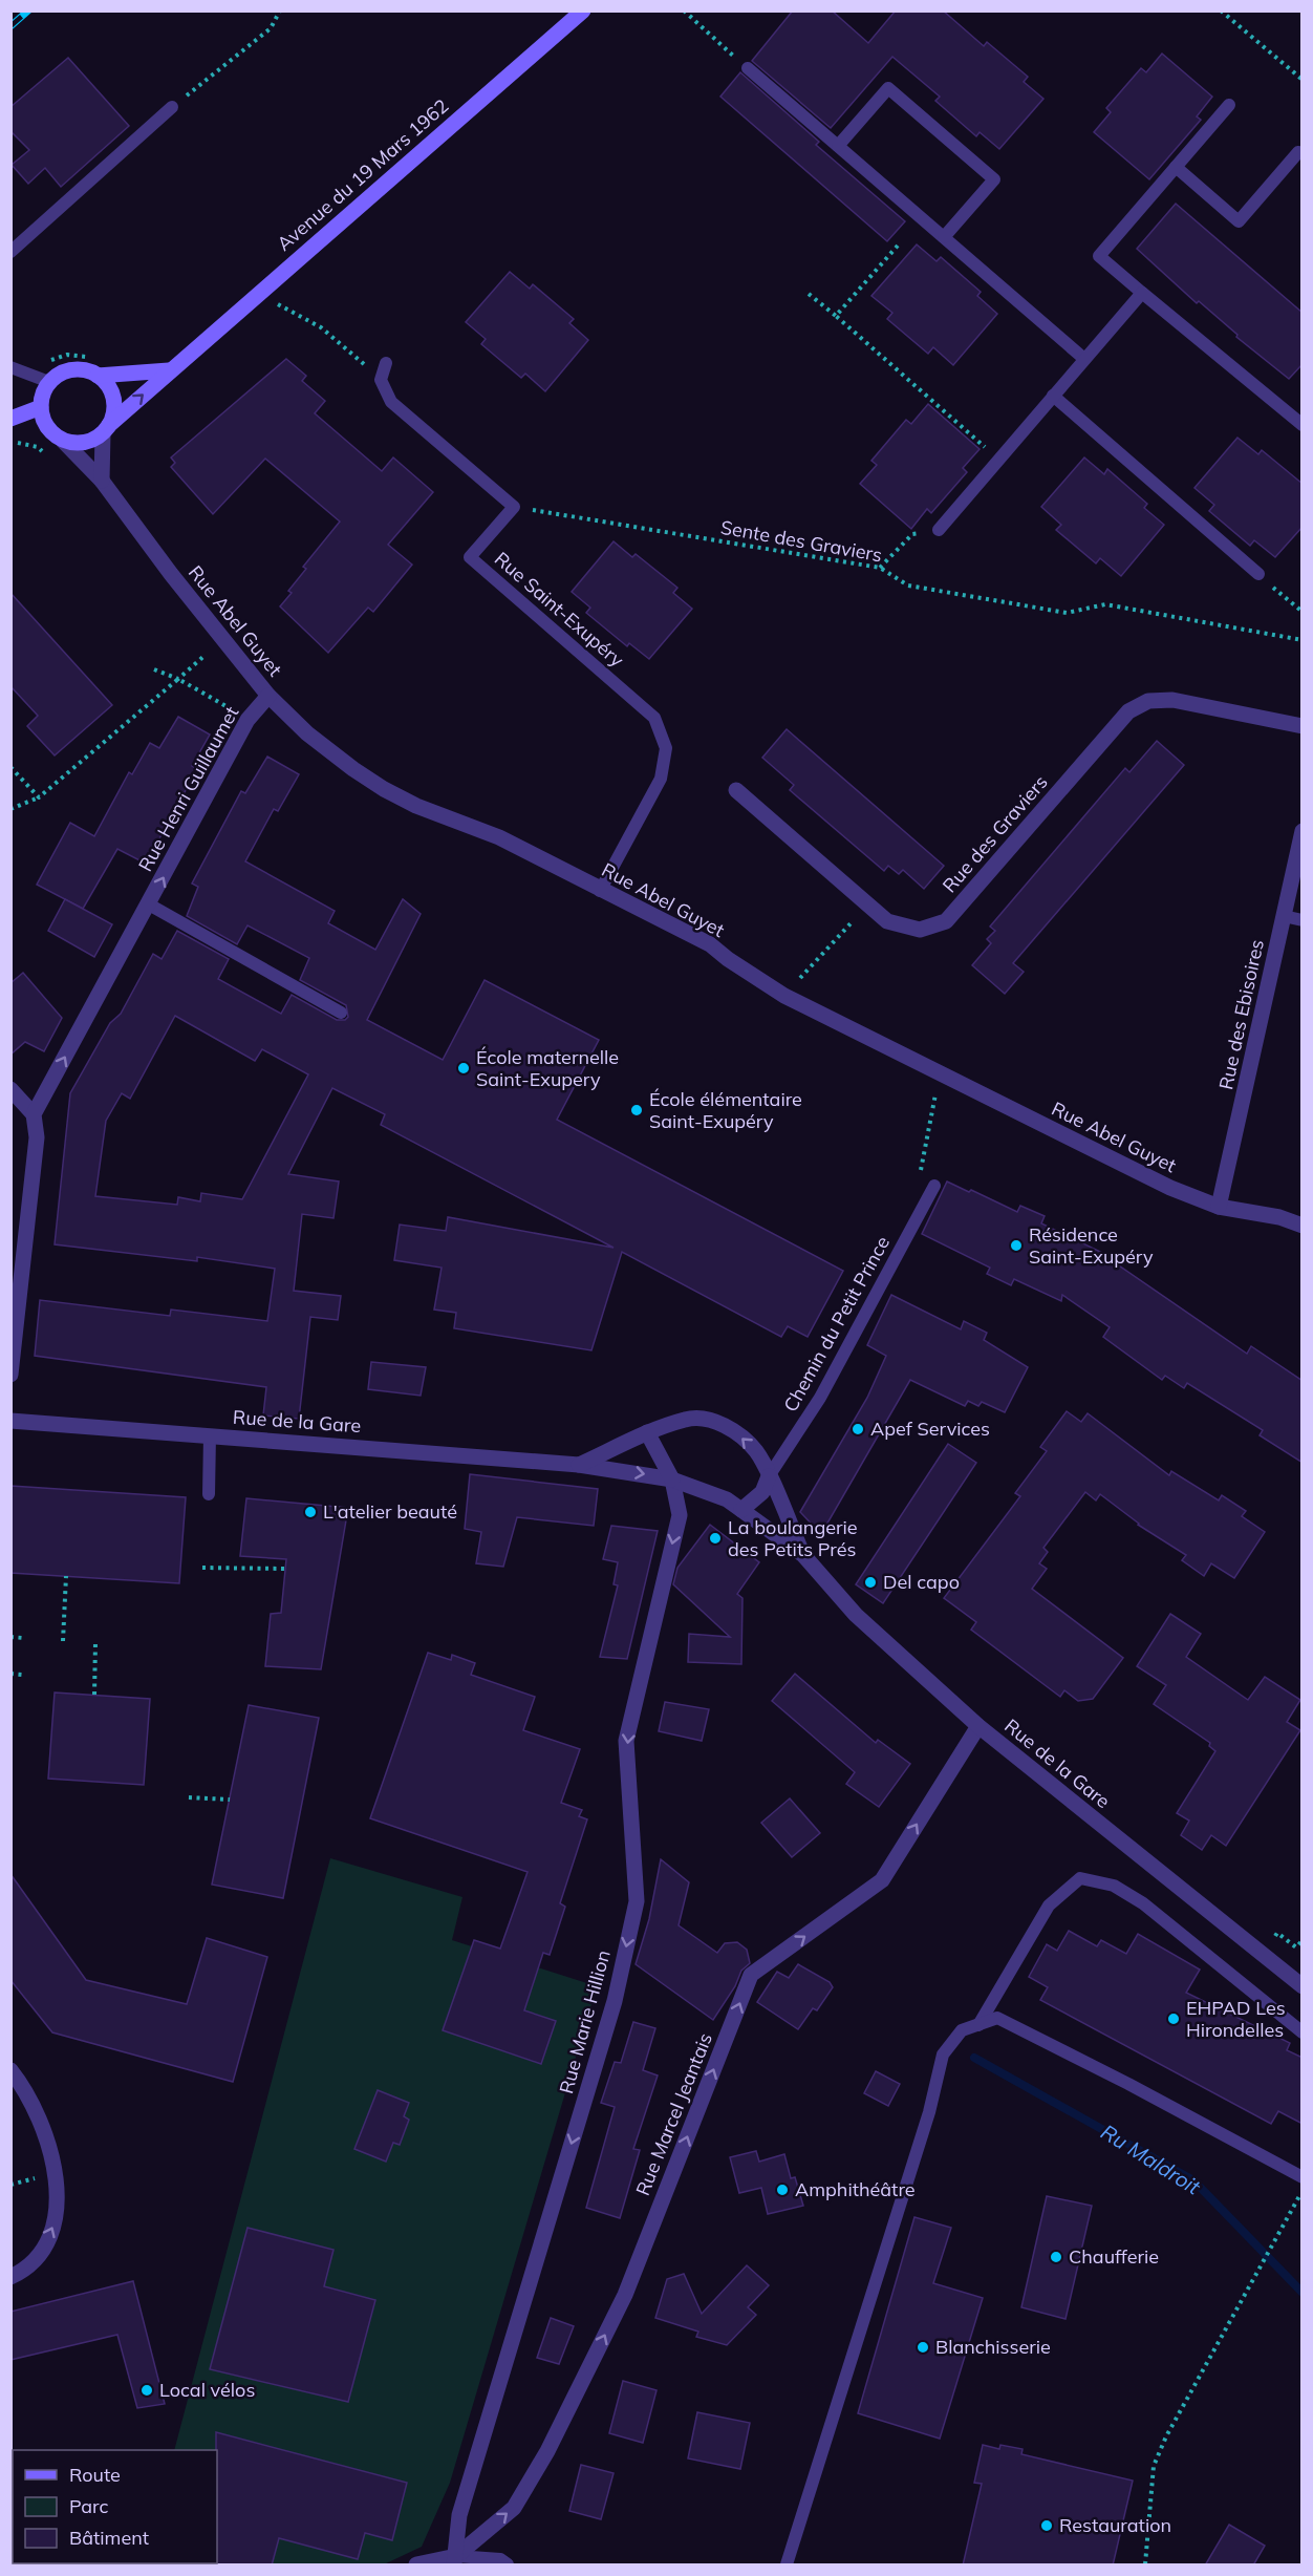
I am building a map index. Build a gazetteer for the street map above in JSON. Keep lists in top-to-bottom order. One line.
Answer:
{"streets":{"main road":["Avenue du 19 Mars 1962"],"street":["Rue Abel Guyet","Rue Henri Guillaumet","Rue des Graviers","Rue des Ebisoires","Rue de la Gare","Rue Marie Hillion","Rue Marcel Jeantais"],"lane":["Rue Saint-Exupéry","Chemin du Petit Prince"],"path":["Sente des Graviers"]},"crossings":[["Avenue du 19 Mars 1962","Rue Abel Guyet"],["Sente des Graviers","Rue Saint-Exupéry"],["Rue Saint-Exupéry","Rue Abel Guyet"],["Rue Abel Guyet","Rue Henri Guillaumet"],["Rue Abel Guyet","Rue des Ebisoires"],["Chemin du Petit Prince","Rue de la Gare"],["Rue de la Gare","Rue Marie Hillion"],["Rue de la Gare","Rue Marcel Jeantais"],["Rue Marie Hillion","Rue Marcel Jeantais"]],"one_way":["Rue Henri Guillaumet","Rue Marie Hillion","Rue Marcel Jeantais"],"water":["Ru Maldroit"],"places":["École maternelle Saint-Exupery","École élémentaire Saint-Exupéry","Résidence Saint-Exupéry","Apef Services","L'atelier beauté","La boulangerie des Petits Prés","Del capo","EHPAD Les Hirondelles","Amphithéâtre","Chaufferie","Blanchisserie","Local vélos","Restauration"],"legend":["Route","Parc","Bâtiment"]}
